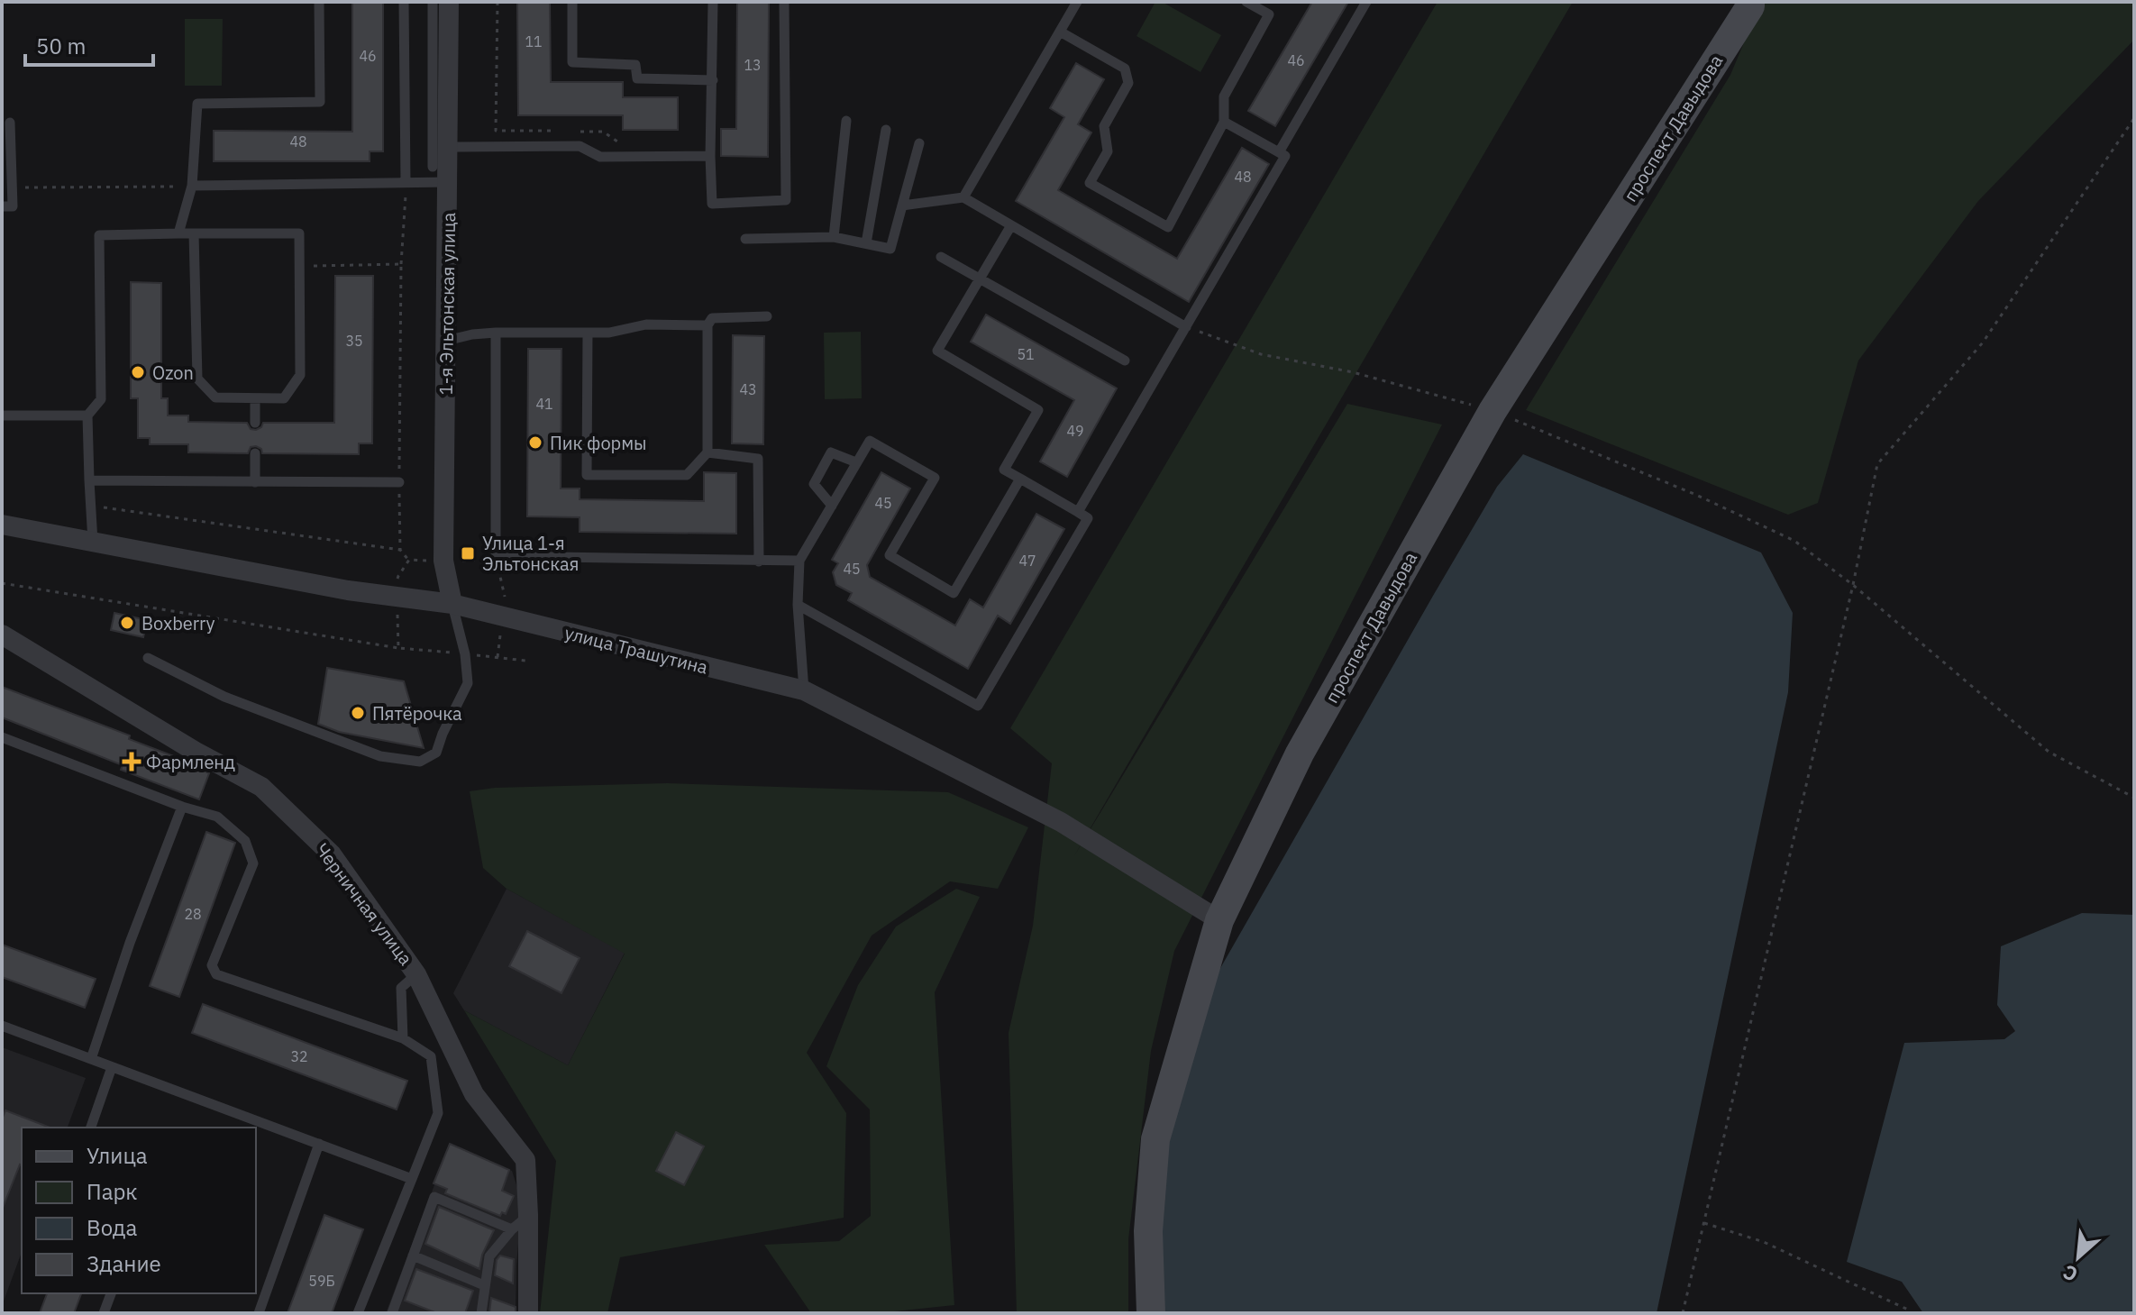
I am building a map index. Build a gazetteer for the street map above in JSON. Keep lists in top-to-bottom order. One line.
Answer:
{"streets":{"street":["проспект Давыдова","1-я Эльтонская улица","улица Трашутина","Черничная улица"]},"crossings":[["проспект Давыдова","улица Трашутина"],["1-я Эльтонская улица","улица Трашутина"]],"places":{"other":["Ozon","Пик формы","Boxberry","Пятёрочка"],"transit":["Улица 1-я Эльтонская"],"health":["Фармленд"]},"house_numbers":["11","46","46","13","48","48","35","51","43","41","49","45","47","45","28","32","59Б"],"legend":["Улица","Парк","Вода","Здание"],"scale_bar":"50 m","north":"bottom left"}
